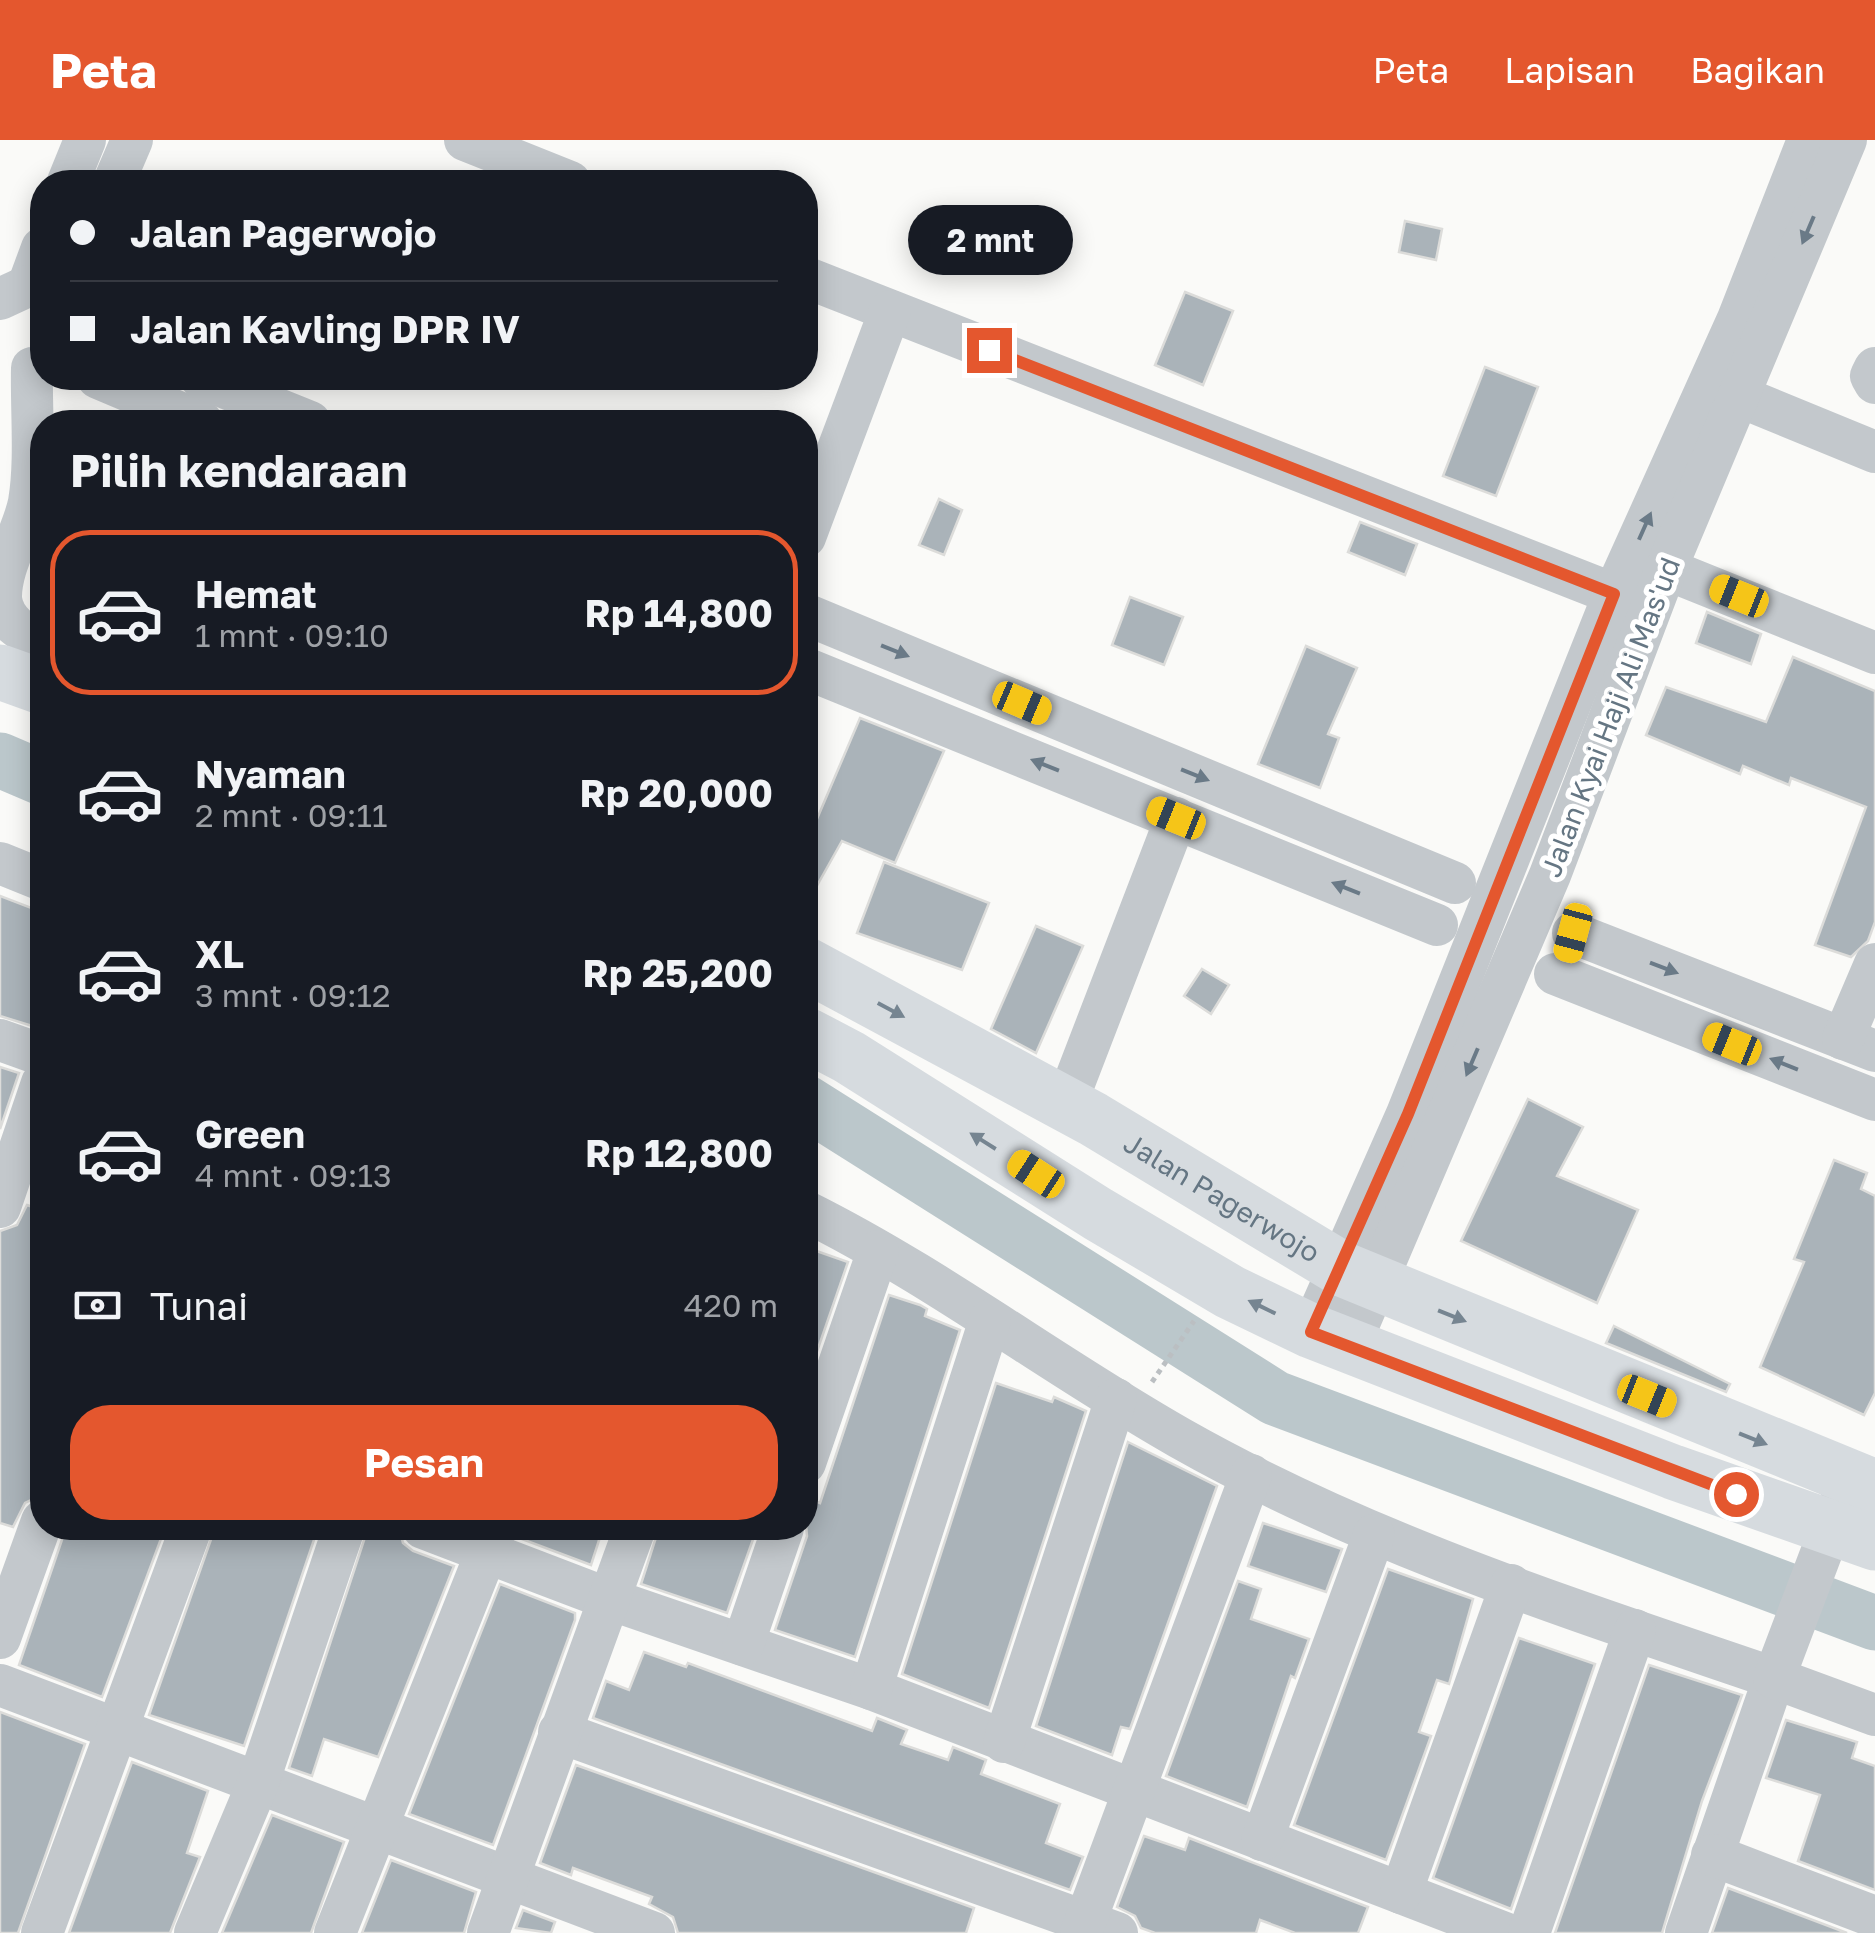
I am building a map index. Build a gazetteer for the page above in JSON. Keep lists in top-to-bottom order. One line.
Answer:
{"streets":{"main road":["Jalan Pagerwojo"],"street":["Jalan Kyai Haji Ali Mas'ud"]},"crossings":[["Jalan Kyai Haji Ali Mas'ud","Jalan Pagerwojo"]],"page":{"header":"Peta","nav":["Peta","Lapisan","Bagikan"],"banner":["Jalan Pagerwojo","Jalan Kavling DPR IV"],"bubble":"2 mnt","heading":"Pilih kendaraan","list":[{"name":"Hemat","note":"1 mnt · 09:10","value":"Rp 14,800"},{"name":"Nyaman","note":"2 mnt · 09:11","value":"Rp 20,000"},{"name":"XL","note":"3 mnt · 09:12","value":"Rp 25,200"},{"name":"Green","note":"4 mnt · 09:13","value":"Rp 12,800"}],"pay":["Tunai","420 m"],"buttons":"Pesan"}}
